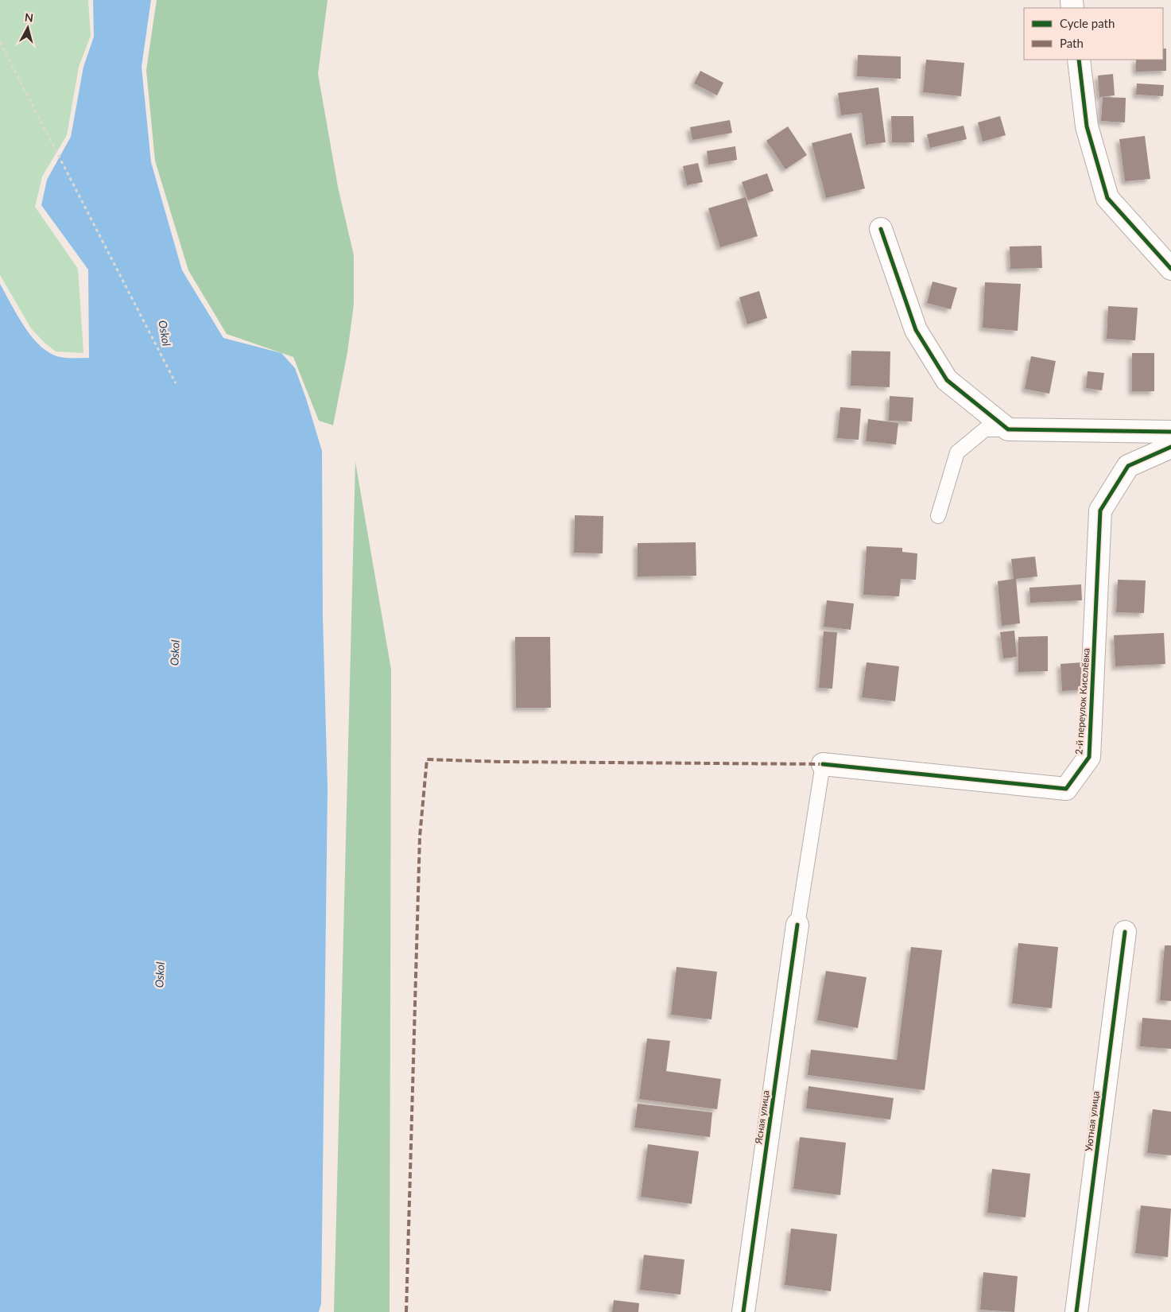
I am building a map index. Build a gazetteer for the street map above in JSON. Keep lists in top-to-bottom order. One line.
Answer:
{"streets":{"street":["2-й переулок Киселёвка","Ясная улица","Уютная улица"]},"water":["Oskol"],"legend":["Cycle path","Path"],"north":"top"}
